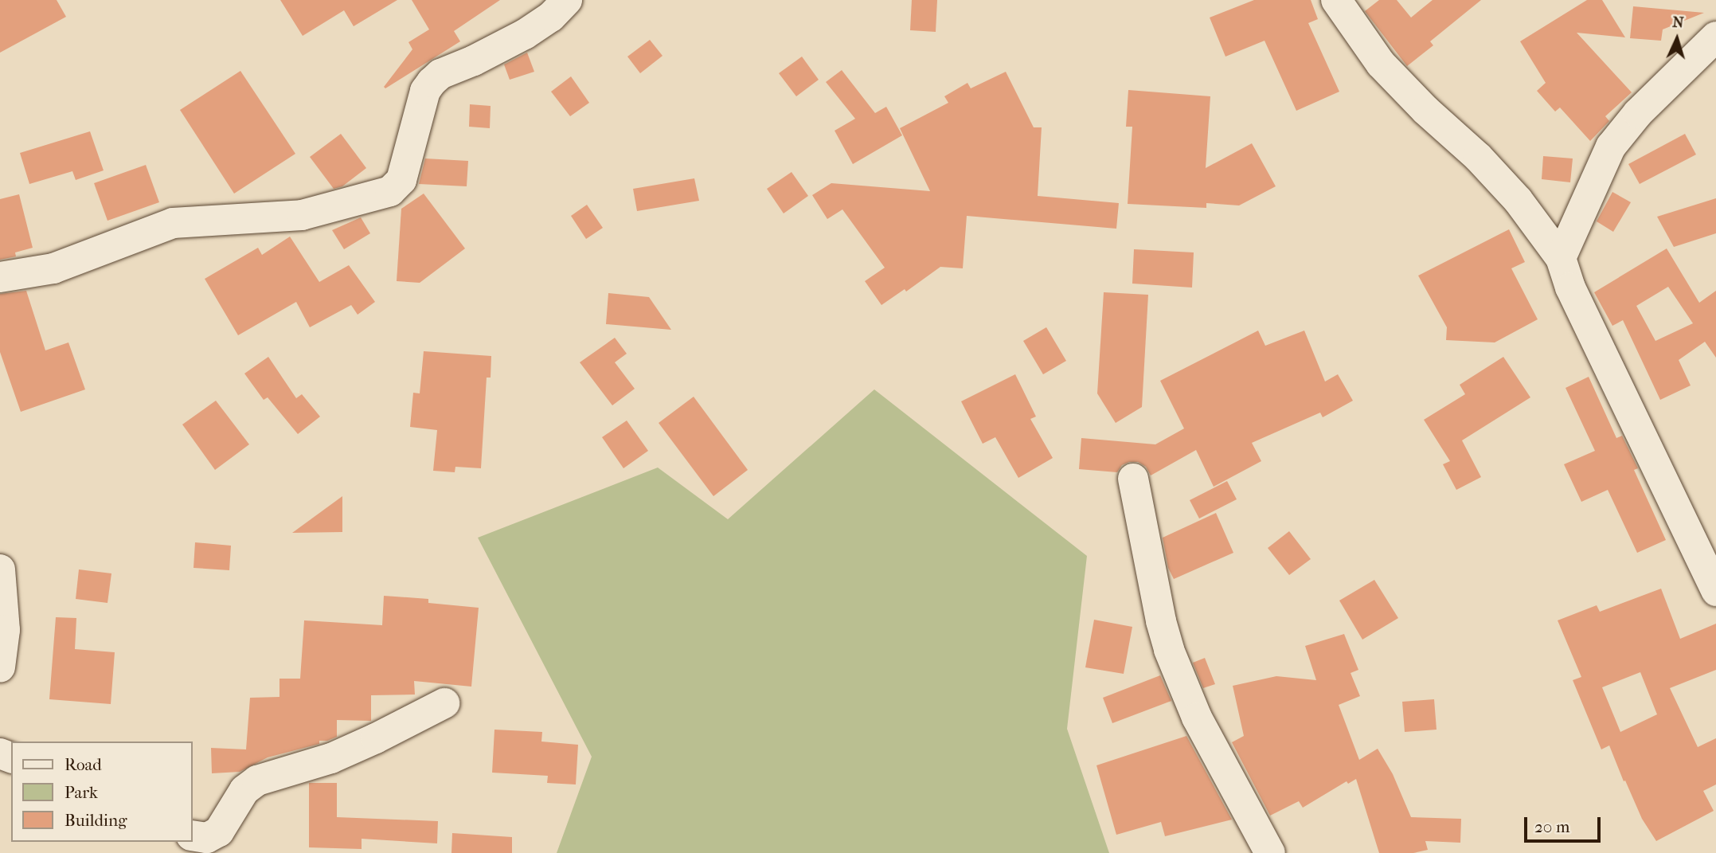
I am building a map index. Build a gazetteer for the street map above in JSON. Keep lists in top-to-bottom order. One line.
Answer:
{"legend":["Road","Park","Building"],"scale_bar":"20 m","north":"top"}
